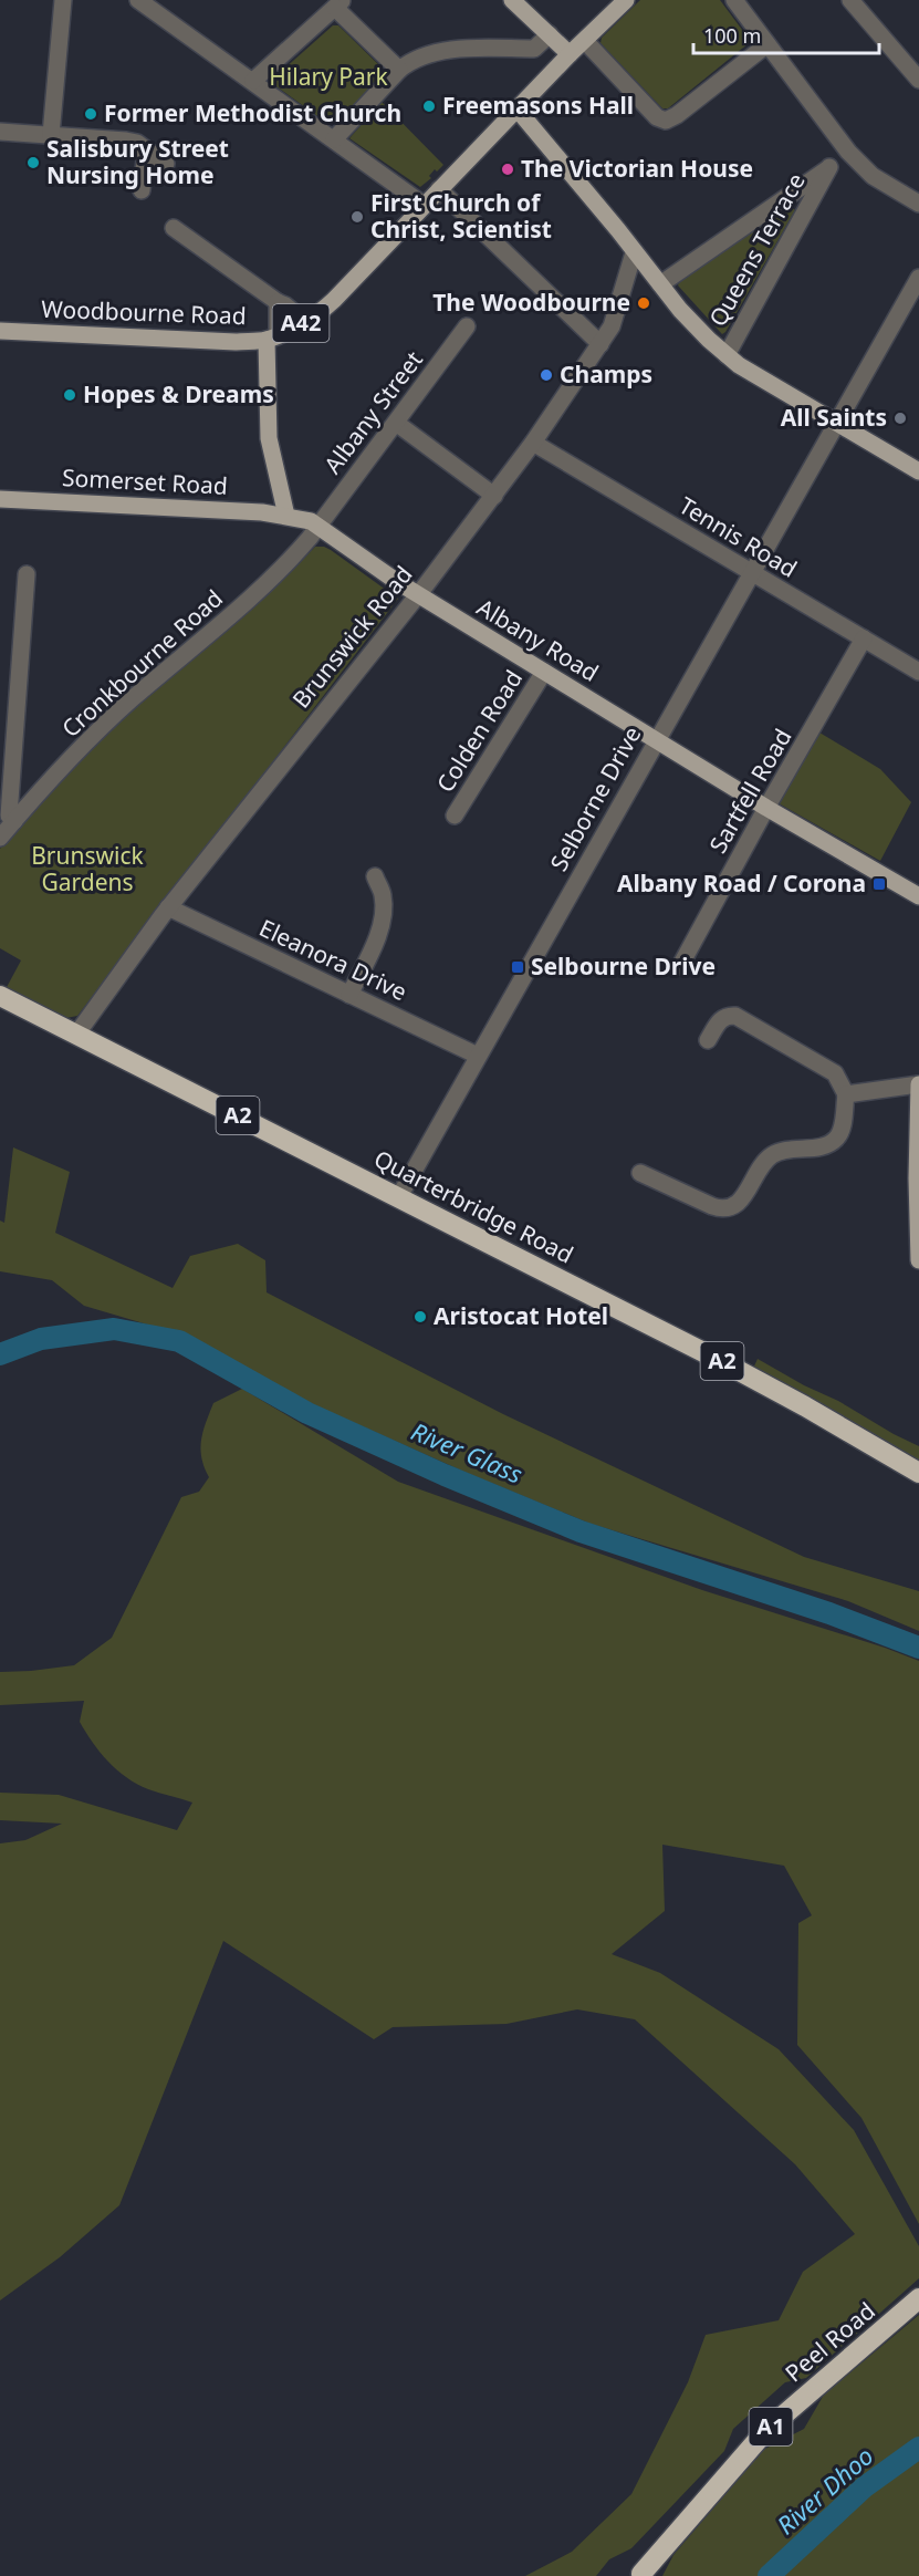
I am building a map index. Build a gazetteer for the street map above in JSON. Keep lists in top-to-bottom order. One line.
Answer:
{"streets":{"highway":["A2","Quarterbridge Road","Peel Road","A1"],"main road":["Woodbourne Road","A42","Somerset Road","Albany Road"],"street":["Queens Terrace","Albany Street","Tennis Road","Brunswick Road","Cronkbourne Road","Colden Road","Sartfell Road","Selborne Drive","Eleanora Drive"]},"crossings":[["Albany Street","Albany Road"],["Albany Street","Cronkbourne Road"],["Somerset Road","Albany Road"],["Tennis Road","Brunswick Road"],["Tennis Road","Sartfell Road"],["Tennis Road","Selborne Drive"],["Brunswick Road","Albany Road"],["Brunswick Road","Eleanora Drive"],["Brunswick Road","Quarterbridge Road"],["Albany Road","Cronkbourne Road"],["Albany Road","Colden Road"],["Albany Road","Sartfell Road"],["Albany Road","Selborne Drive"],["Selborne Drive","Eleanora Drive"],["Selborne Drive","Quarterbridge Road"]],"water":["River Glass","River Dhoo"],"parks":["Hilary Park","Brunswick Gardens"],"places":{"other":["Freemasons Hall","Former Methodist Church","Salisbury Street Nursing Home","The Victorian House","First Church of Christ, Scientist","The Woodbourne","Champs","Hopes & Dreams","All Saints","Aristocat Hotel"],"transit":["Albany Road / Corona","Selbourne Drive"]},"scale_bar":"100 m"}
